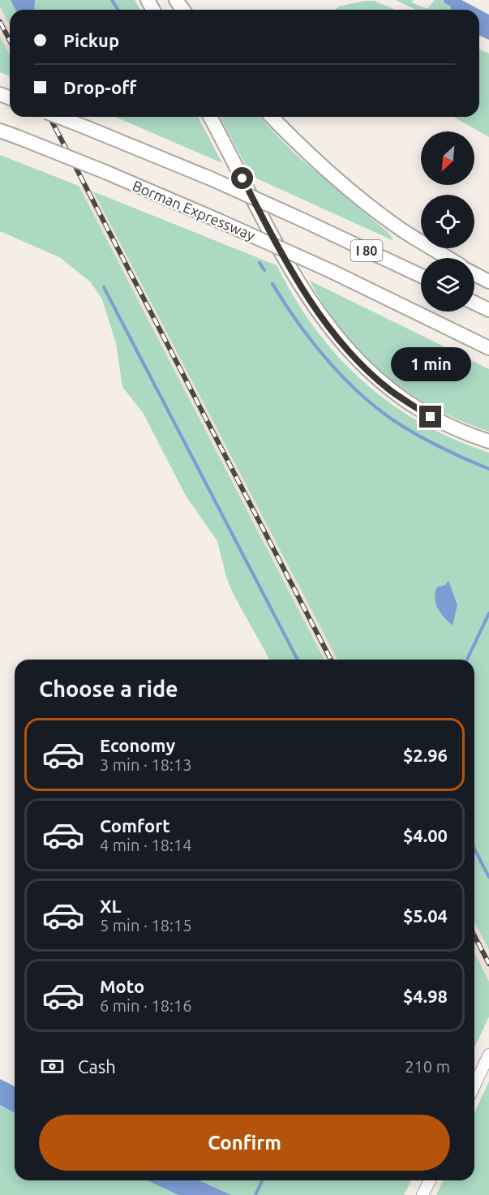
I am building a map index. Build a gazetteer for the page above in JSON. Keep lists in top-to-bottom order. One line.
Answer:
{"streets":{"highway":["Borman Expressway","I 80"]},"north":"bottom left","page":{"banner":["Pickup","Drop-off"],"bubble":"1 min","heading":"Choose a ride","list":[{"name":"Economy","note":"3 min · 18:13","value":"$2.96"},{"name":"Comfort","note":"4 min · 18:14","value":"$4.00"},{"name":"XL","note":"5 min · 18:15","value":"$5.04"},{"name":"Moto","note":"6 min · 18:16","value":"$4.98"}],"pay":["Cash","210 m"],"buttons":"Confirm"}}
